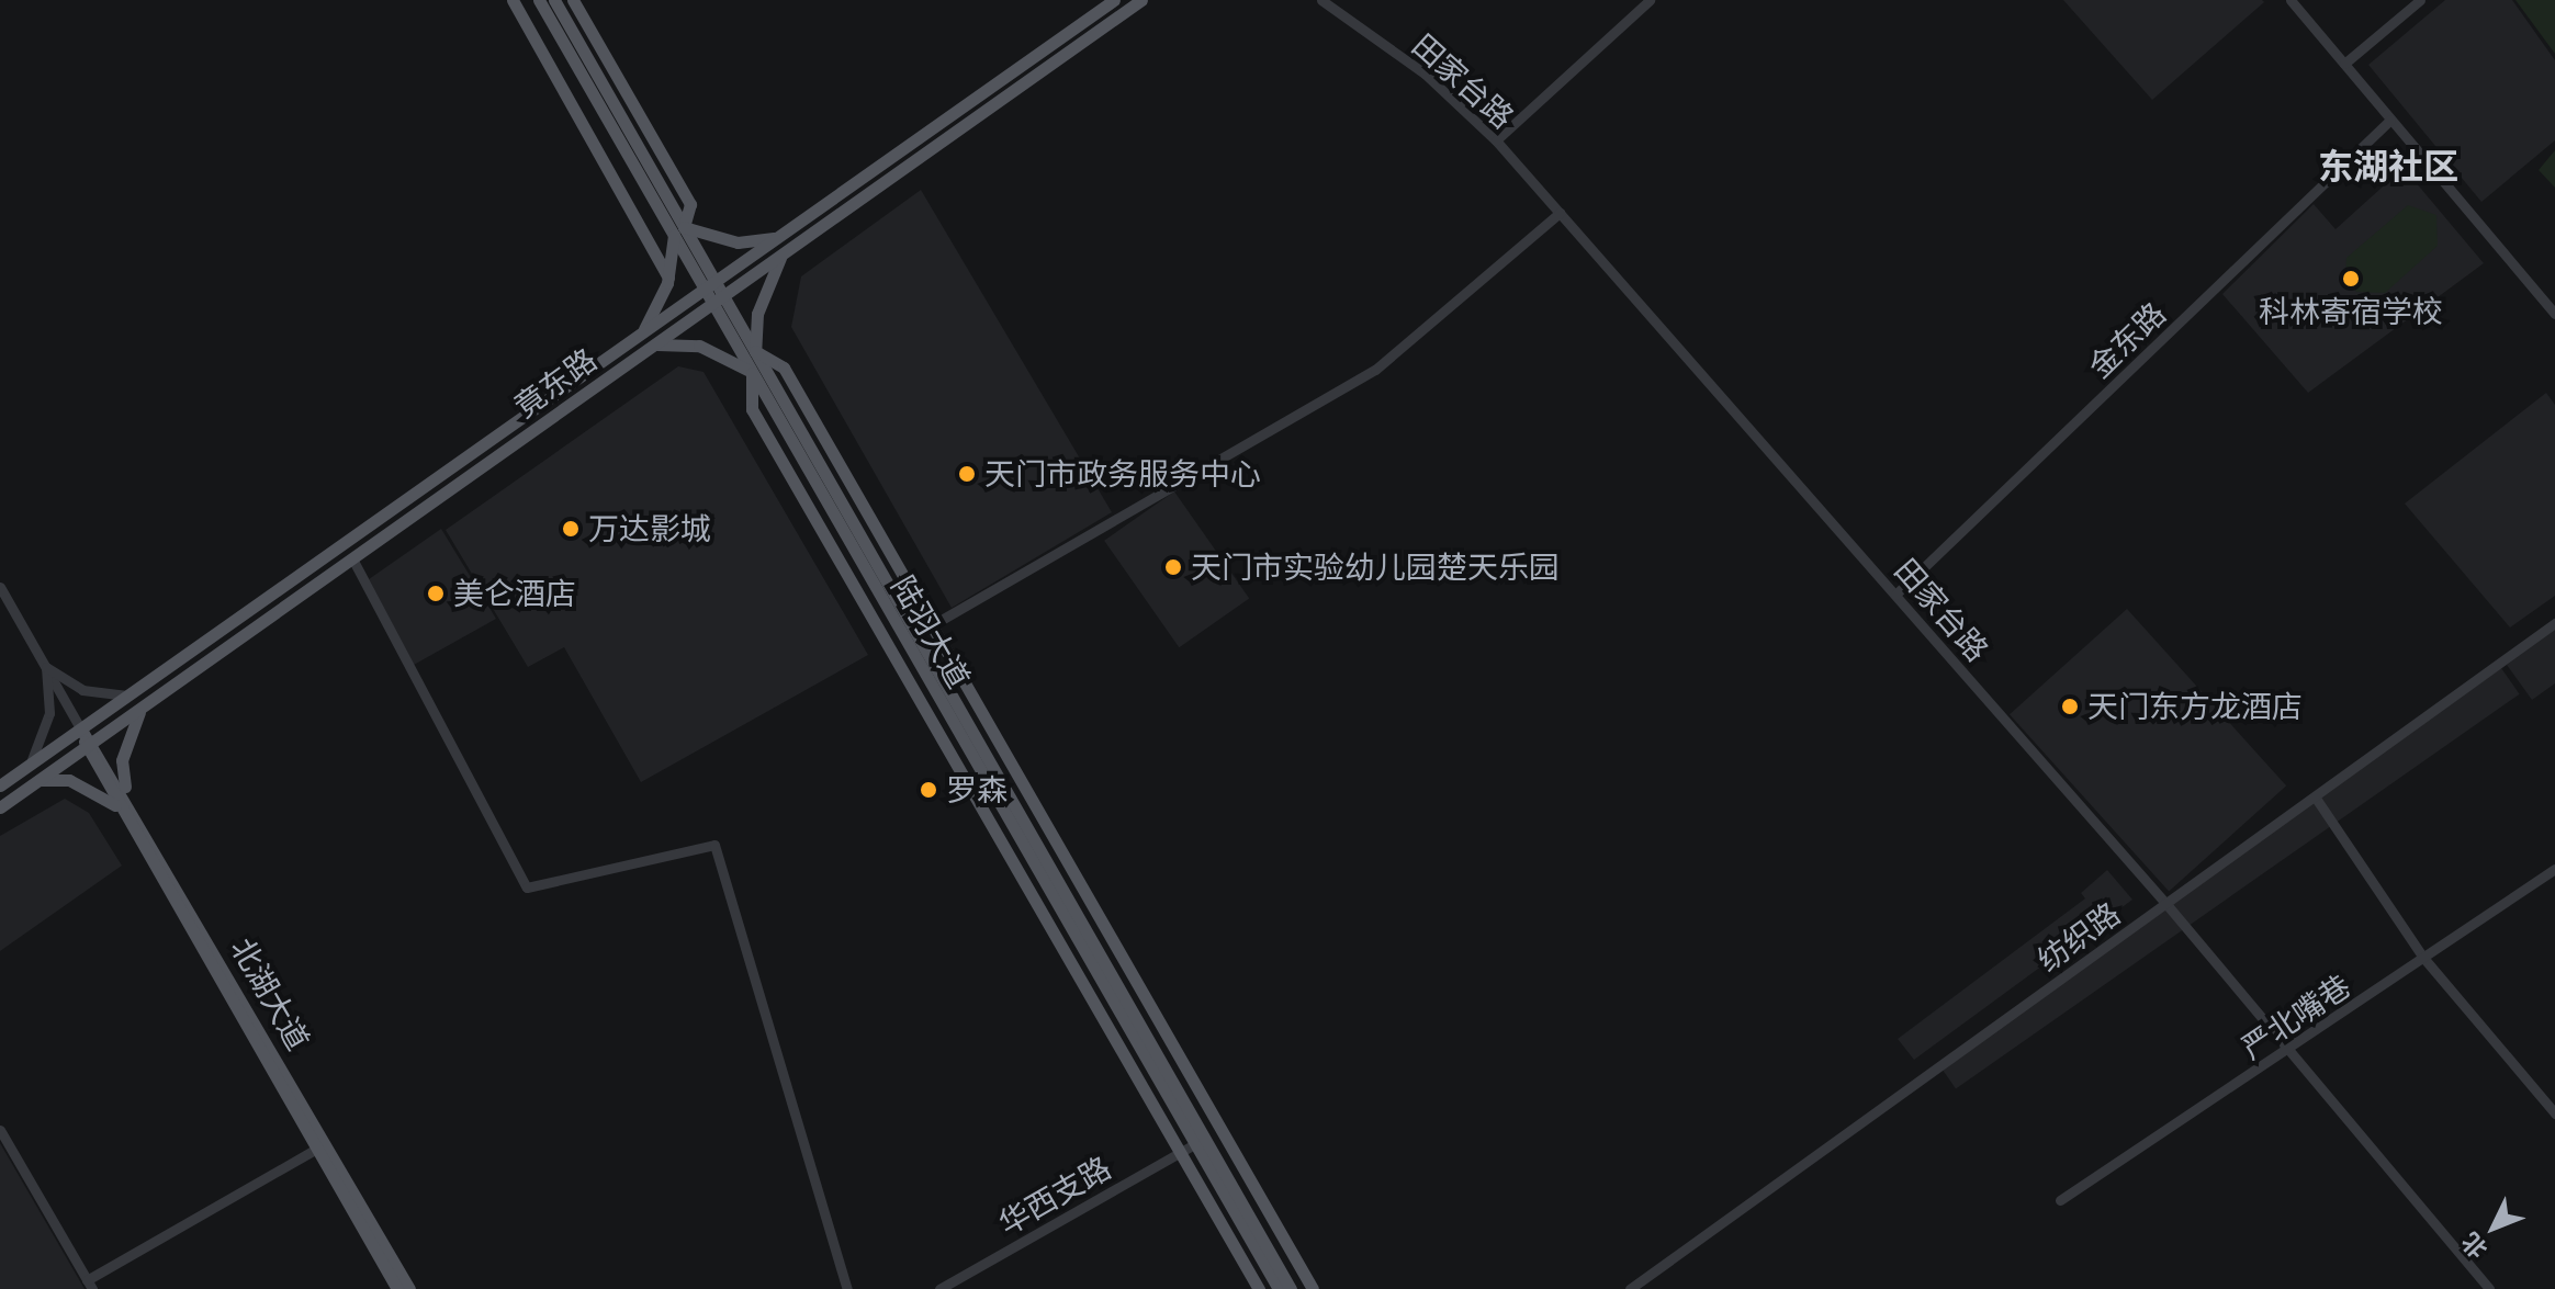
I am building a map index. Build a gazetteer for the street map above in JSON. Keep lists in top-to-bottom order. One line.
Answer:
{"streets":{"main road":["竟东路","陆羽大道","北湖大道"],"street":["田家台路","金东路","纺织路","严北嘴巷","华西支路"]},"crossings":[["田家台路","金东路"],["田家台路","纺织路"],["田家台路","严北嘴巷"],["竟东路","陆羽大道"],["竟东路","北湖大道"],["陆羽大道","华西支路"]],"districts":["东湖社区"],"places":["科林寄宿学校","天门市政务服务中心","万达影城","天门市实验幼儿园楚天乐园","美仑酒店","天门东方龙酒店","罗森"],"north":"bottom left"}
